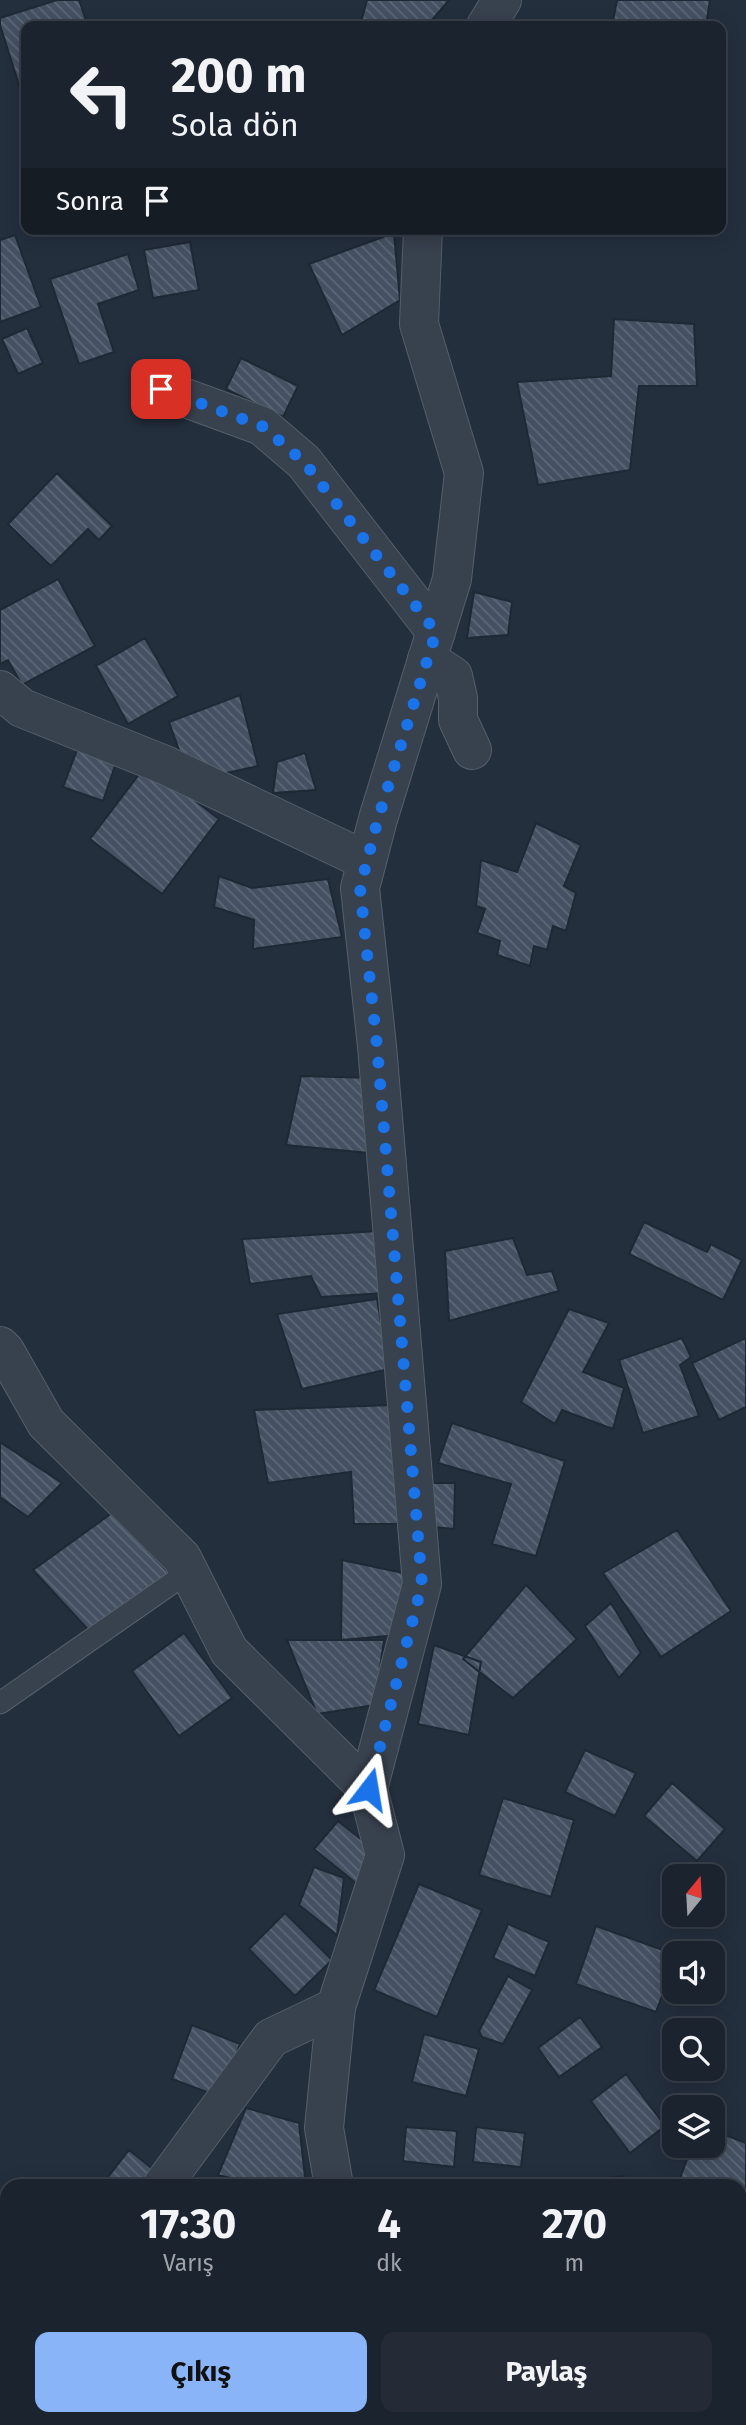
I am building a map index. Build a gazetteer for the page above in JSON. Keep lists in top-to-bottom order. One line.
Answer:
{"north":"top","page":{"turn":["200 m","Sola dön"],"then":"Sonra","eta":["17:30","Varış","4","dk","270","m"],"buttons":["Çıkış","Paylaş"]}}
